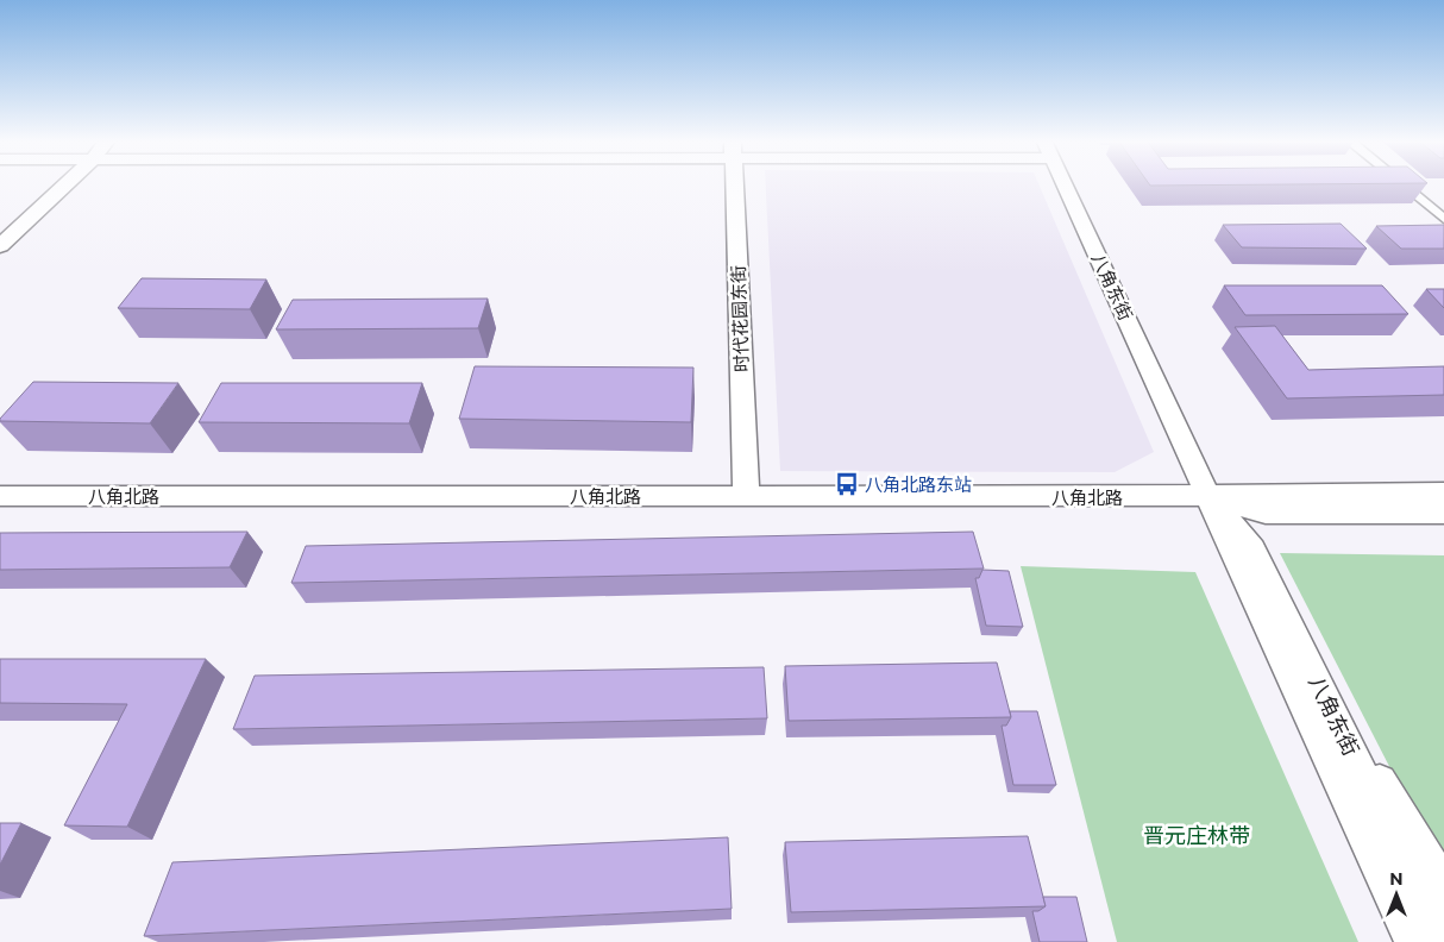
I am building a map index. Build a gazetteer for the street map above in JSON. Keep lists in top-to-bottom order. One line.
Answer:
{"streets":{"street":["八角东街","时代花园东街","八角北路"]},"crossings":[["八角东街","八角北路"],["时代花园东街","八角北路"]],"parks":["晋元庄林带"],"places":{"bus stop":["八角北路东站"]},"north":"top"}
